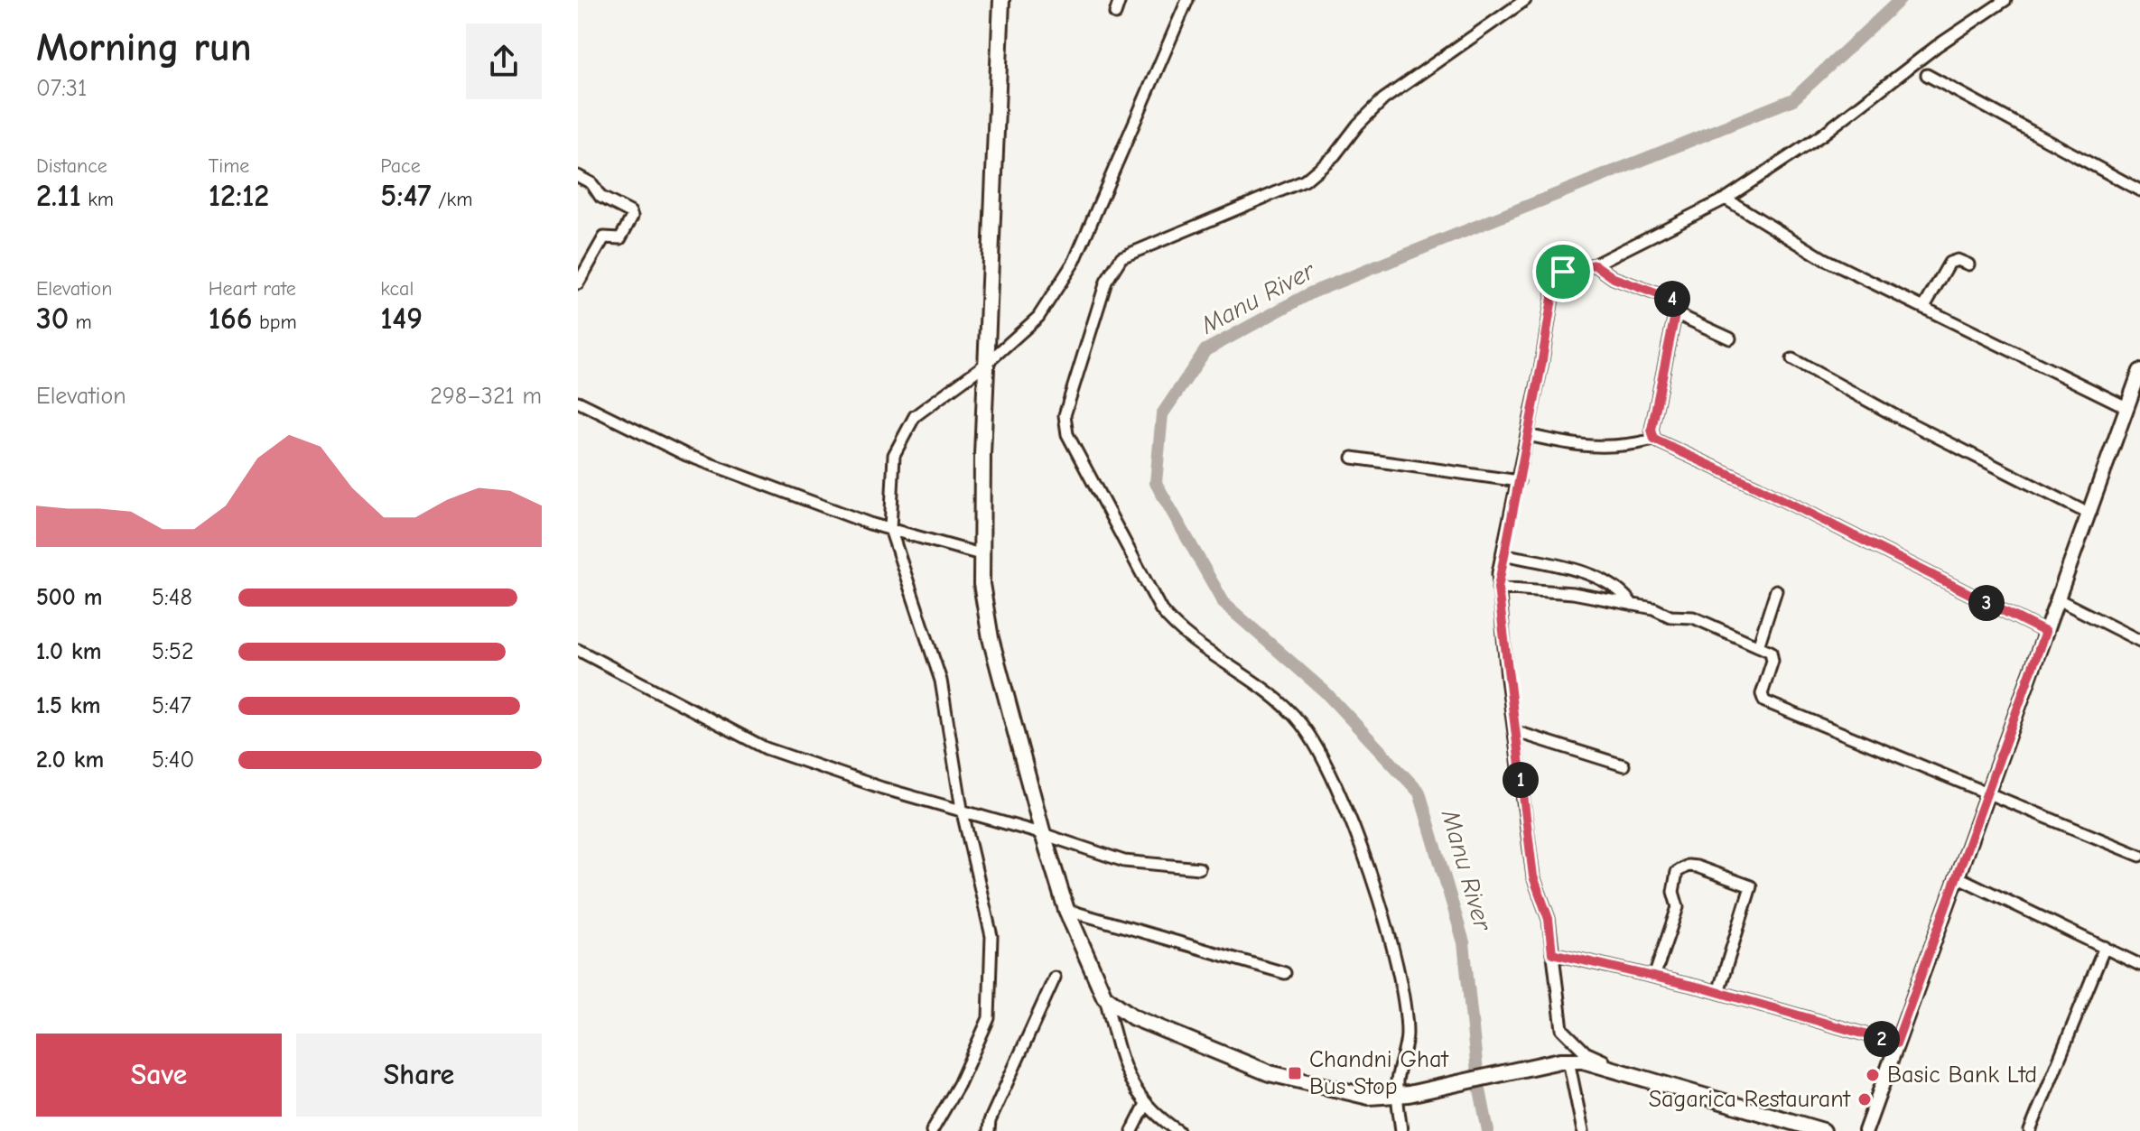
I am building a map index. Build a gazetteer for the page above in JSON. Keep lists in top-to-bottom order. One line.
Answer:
{"water":["Manu River"],"places":{"transit":["Chandni Ghat Bus Stop"],"other":["Basic Bank Ltd","Sagarica Restaurant"]},"page":{"heading":["Morning run","07:31"],"stats":[["Distance","2.11 km"],["Time","12:12"],["Pace","5:47 /km"],["Elevation","30 m"],["Heart rate","166 bpm"],["kcal","149"]],"pins":["4","3","1","2"],"chart":["Elevation","298–321 m"],"list":[{"name":"500 m","note":"5:48"},{"name":"1.0 km","note":"5:52"},{"name":"1.5 km","note":"5:47"},{"name":"2.0 km","note":"5:40"}],"buttons":["Save","Share"]}}
